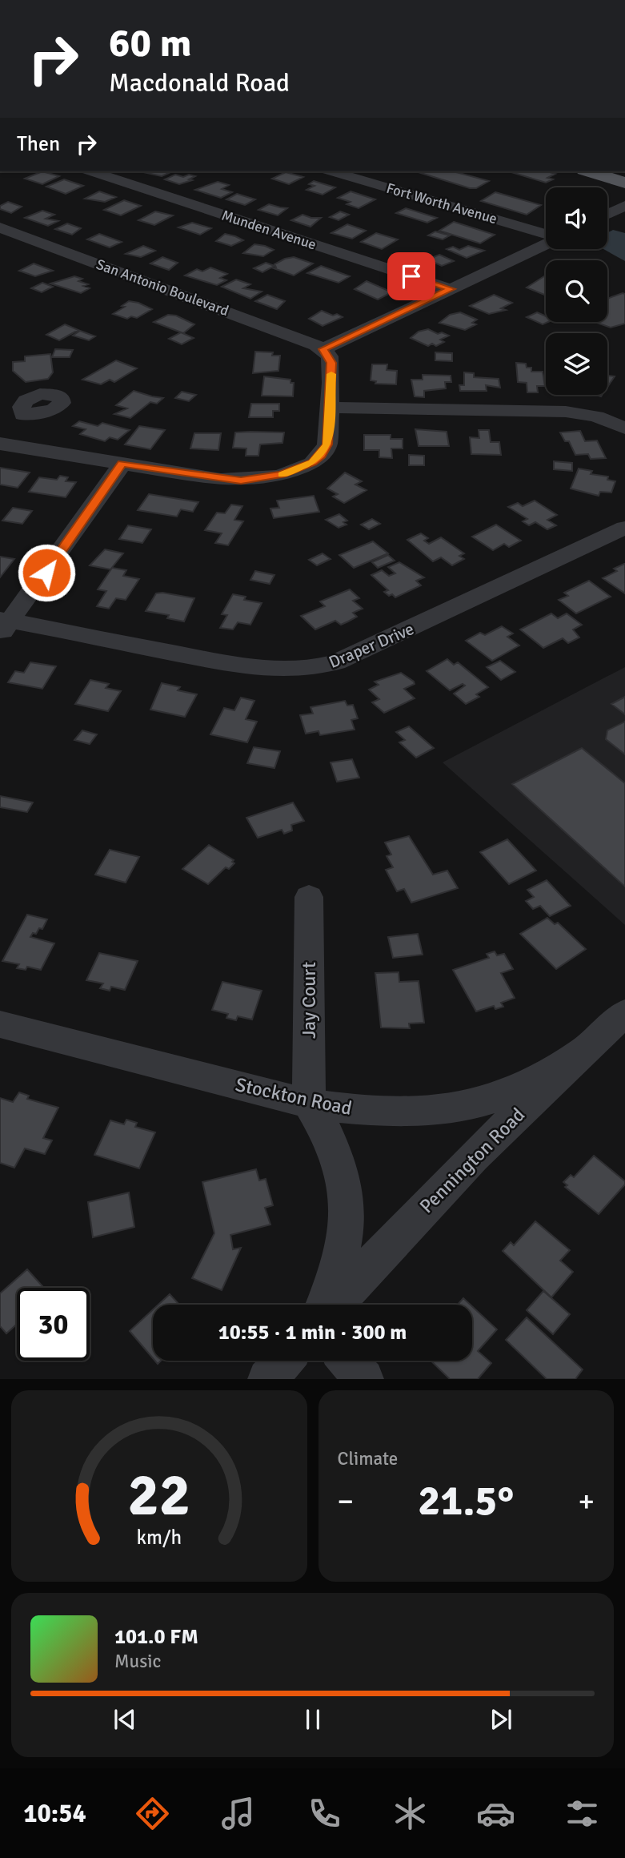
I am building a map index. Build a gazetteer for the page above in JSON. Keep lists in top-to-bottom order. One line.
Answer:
{"streets":{"street":["Fort Worth Avenue","Munden Avenue","San Antonio Boulevard","Draper Drive","Jay Court","Stockton Road","Pennington Road"]},"crossings":[["Jay Court","Stockton Road"],["Stockton Road","Pennington Road"]],"page":{"turn":["60 m","Macdonald Road"],"then":"Then","limit":"30","trip":"10:55 · 1 min · 300 m","tile":"Climate","heat":["−","21.5°","+"],"song":["101.0 FM","Music"],"tabs":"10:54","gauge":["22","km/h"]}}
